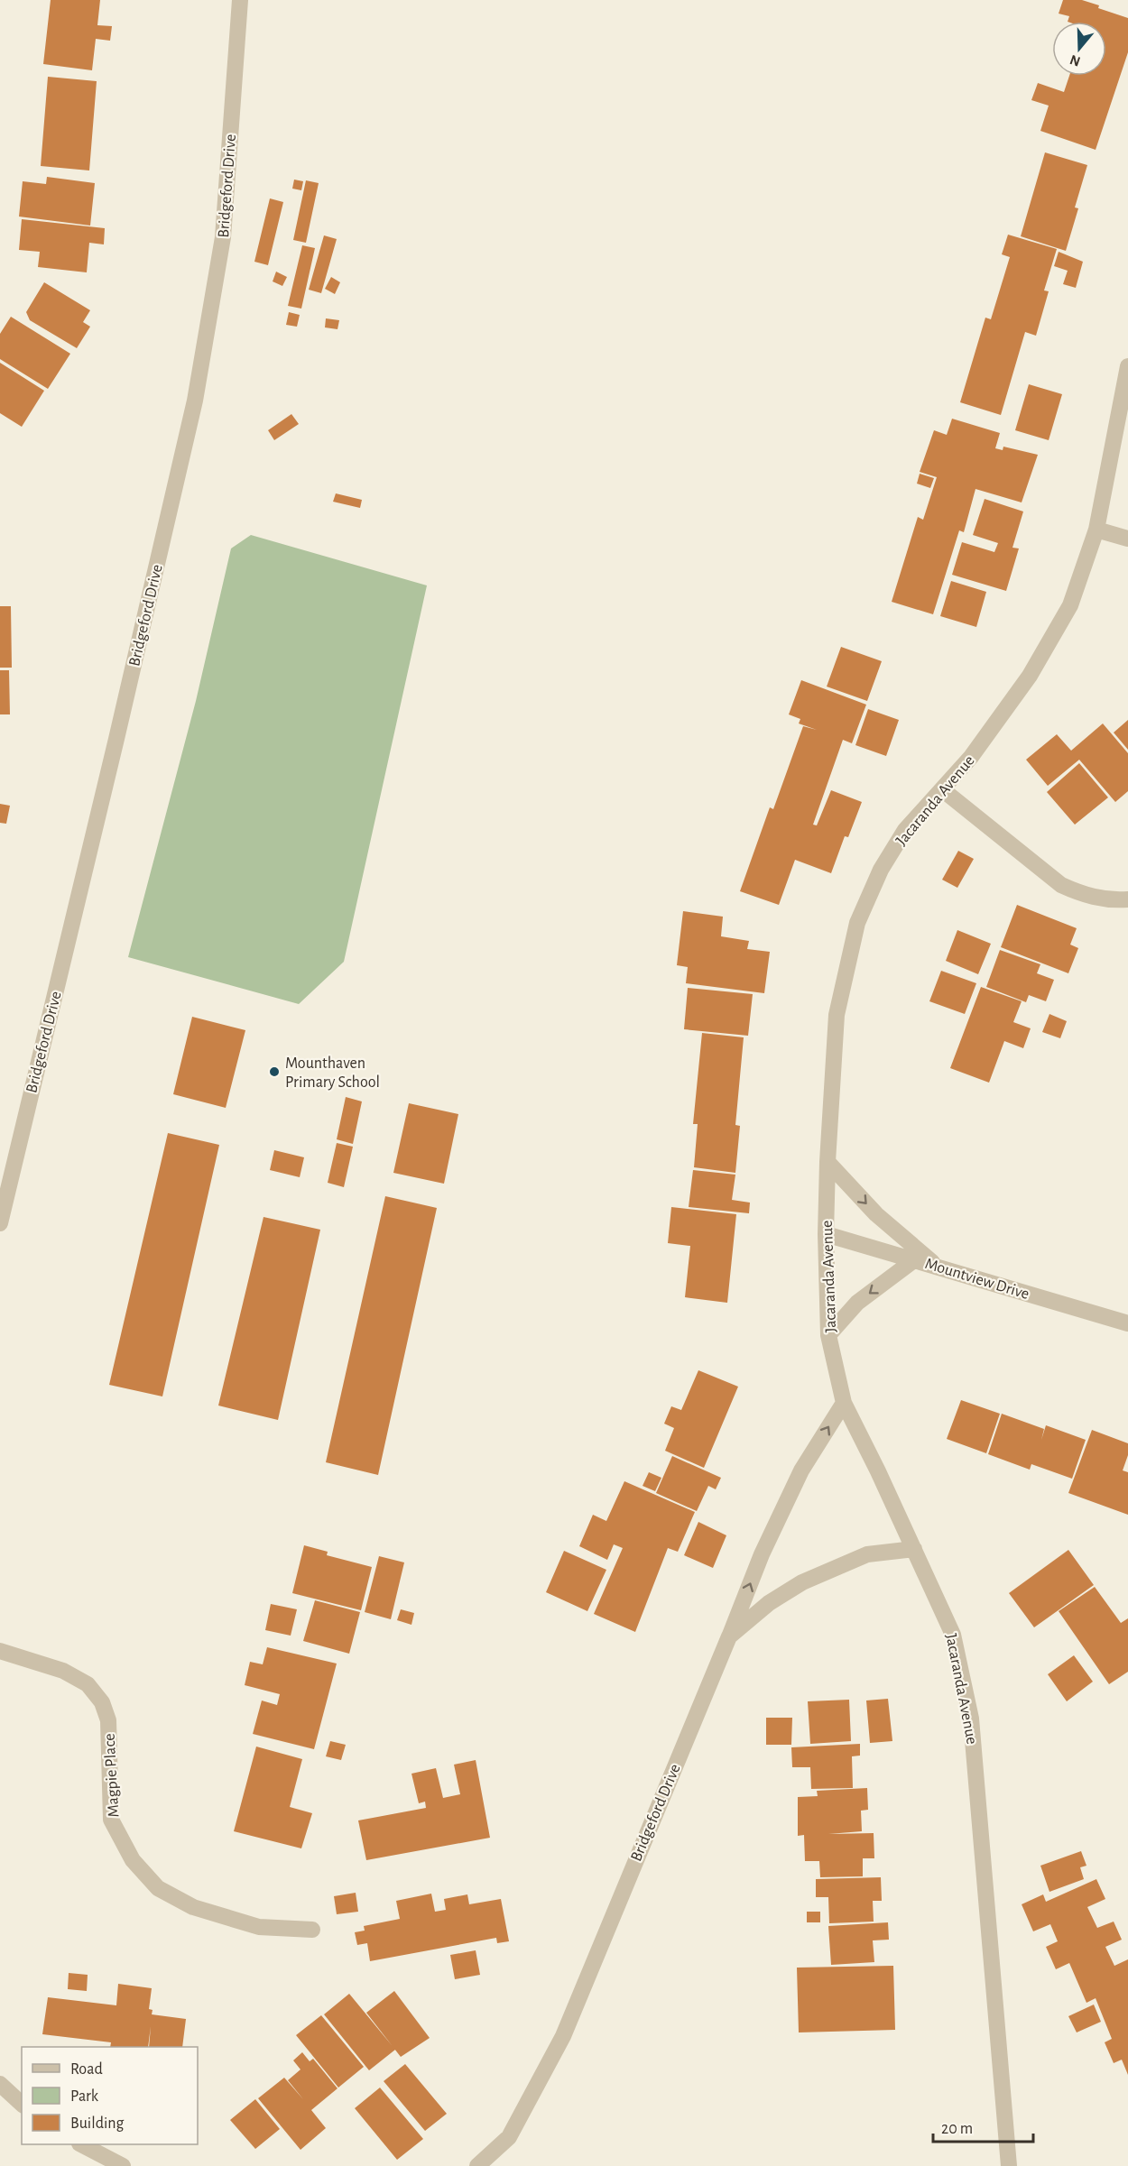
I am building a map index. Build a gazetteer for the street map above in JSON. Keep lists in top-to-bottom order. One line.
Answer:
{"streets":{"street":["Bridgeford Drive","Jacaranda Avenue","Mountview Drive","Magpie Place"]},"crossings":[["Bridgeford Drive","Jacaranda Avenue"],["Jacaranda Avenue","Mountview Drive"]],"places":["Mounthaven Primary School"],"legend":["Road","Park","Building"],"scale_bar":"20 m","north":"bottom"}
